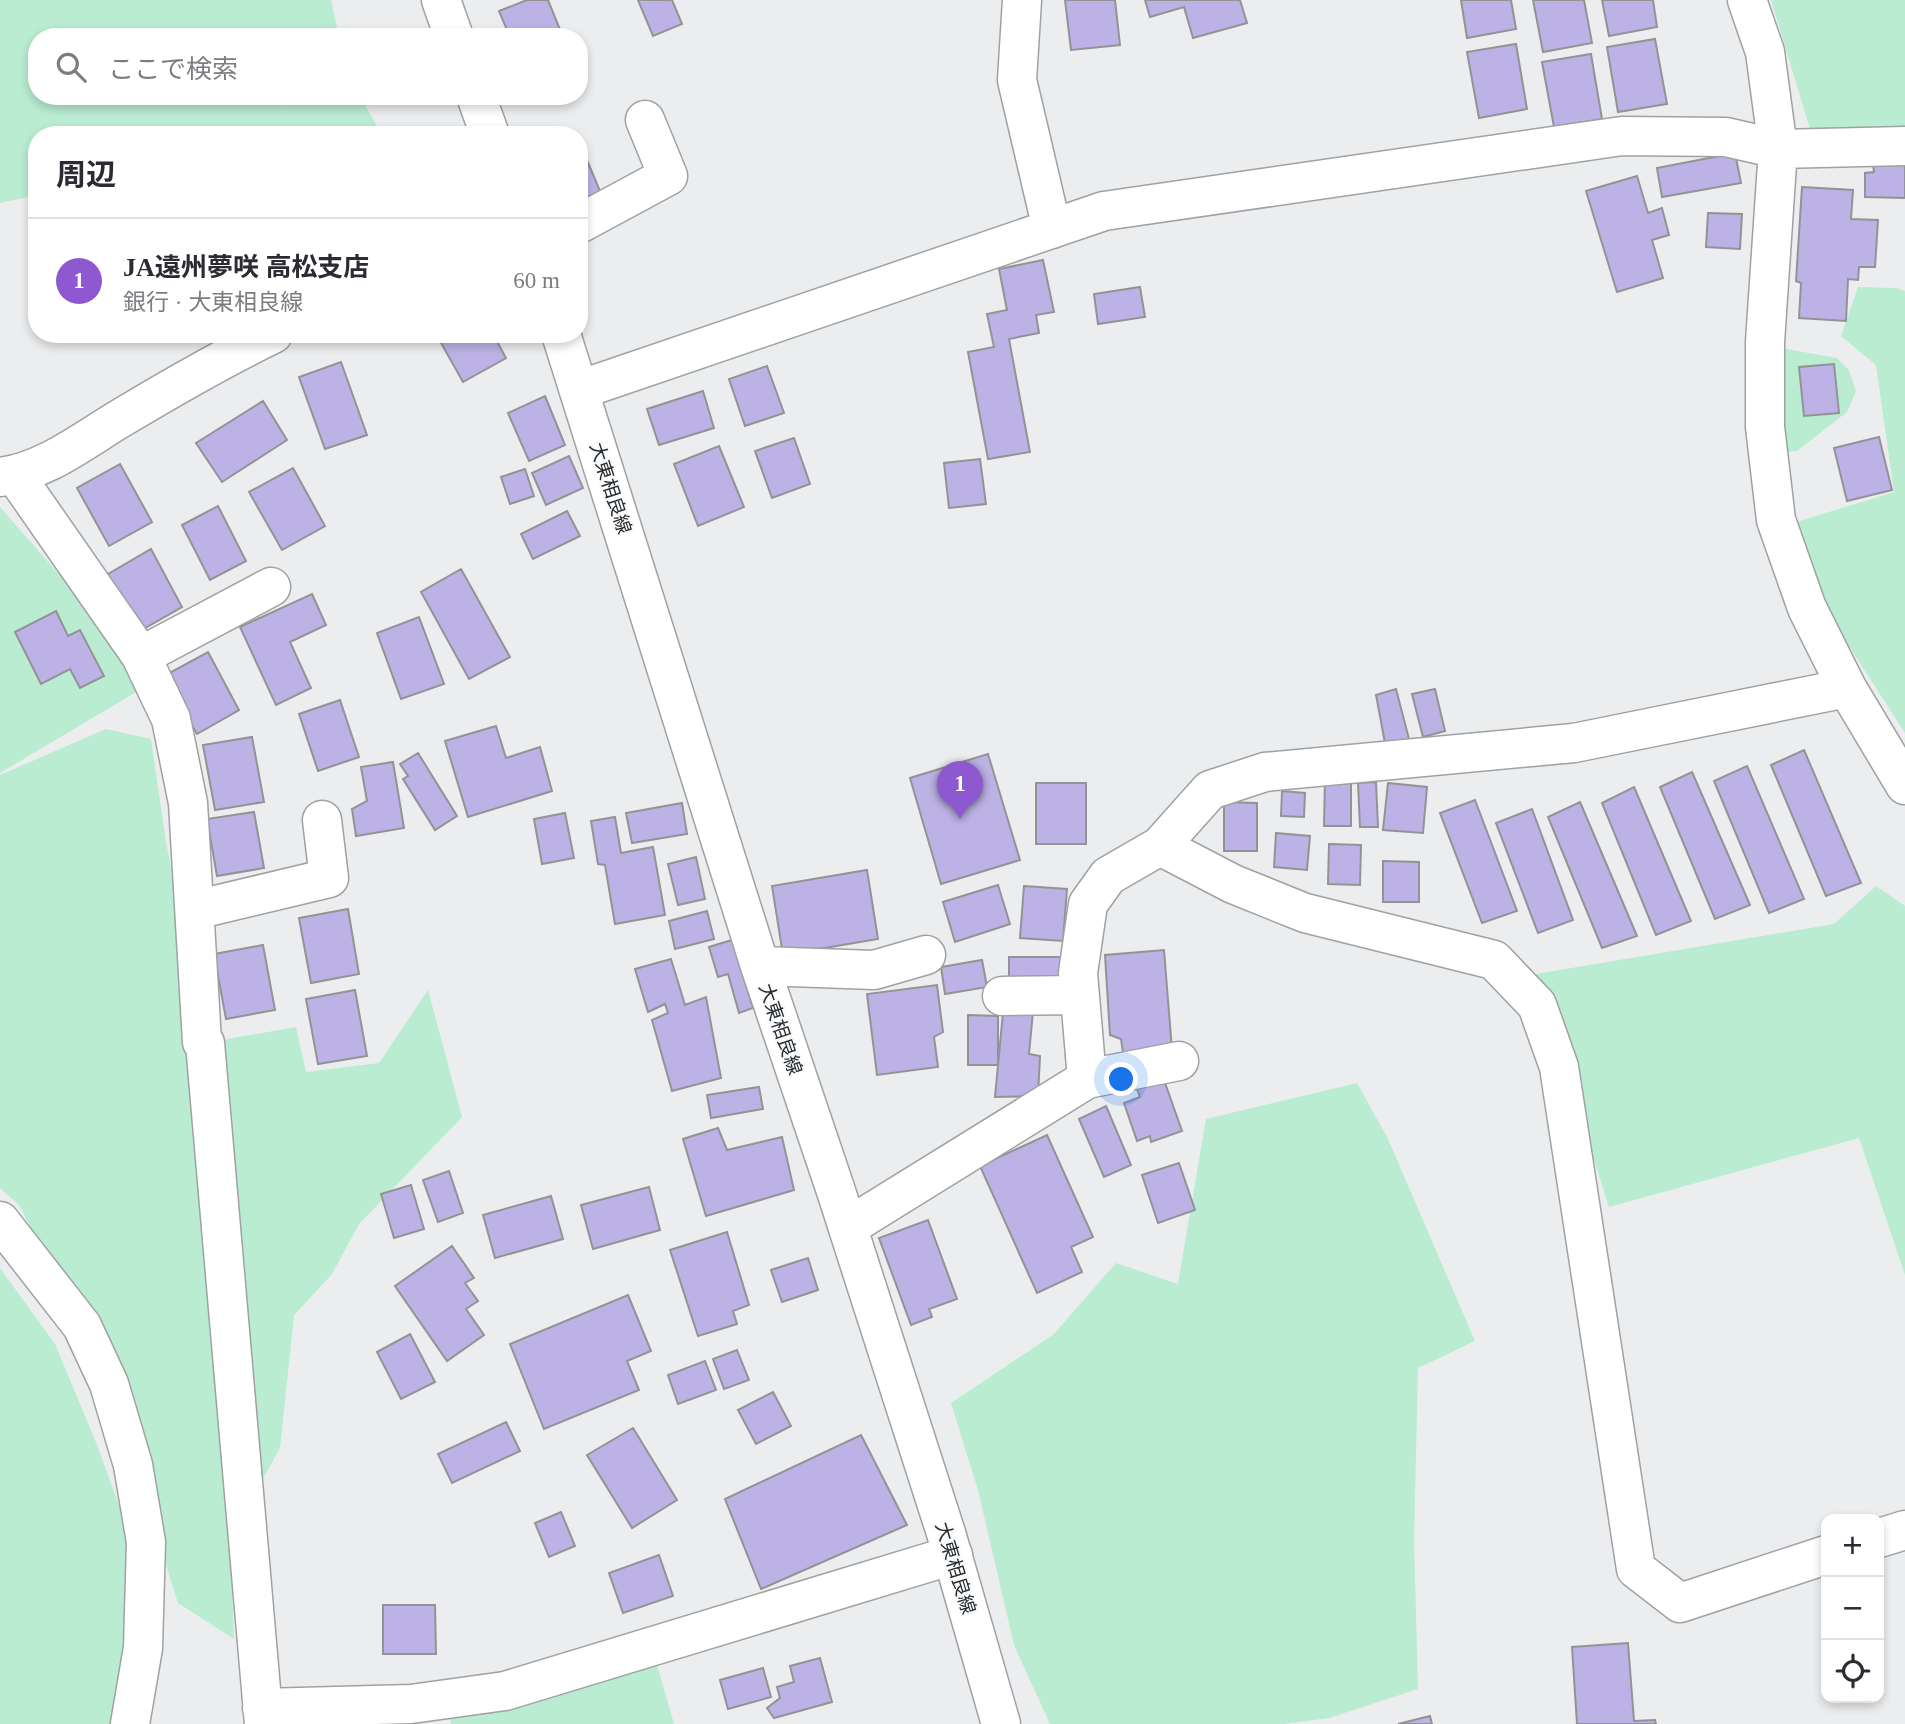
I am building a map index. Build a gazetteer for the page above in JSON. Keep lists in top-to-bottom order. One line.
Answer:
{"streets":{"street":["大東相良線"]},"page":{"search":"ここで検索","heading":"周辺","list":[{"mark":"1","name":"JA遠州夢咲 高松支店","note":"銀行 · 大東相良線","value":"60 m"}],"pins":"1","map_buttons":["+","−"]}}
